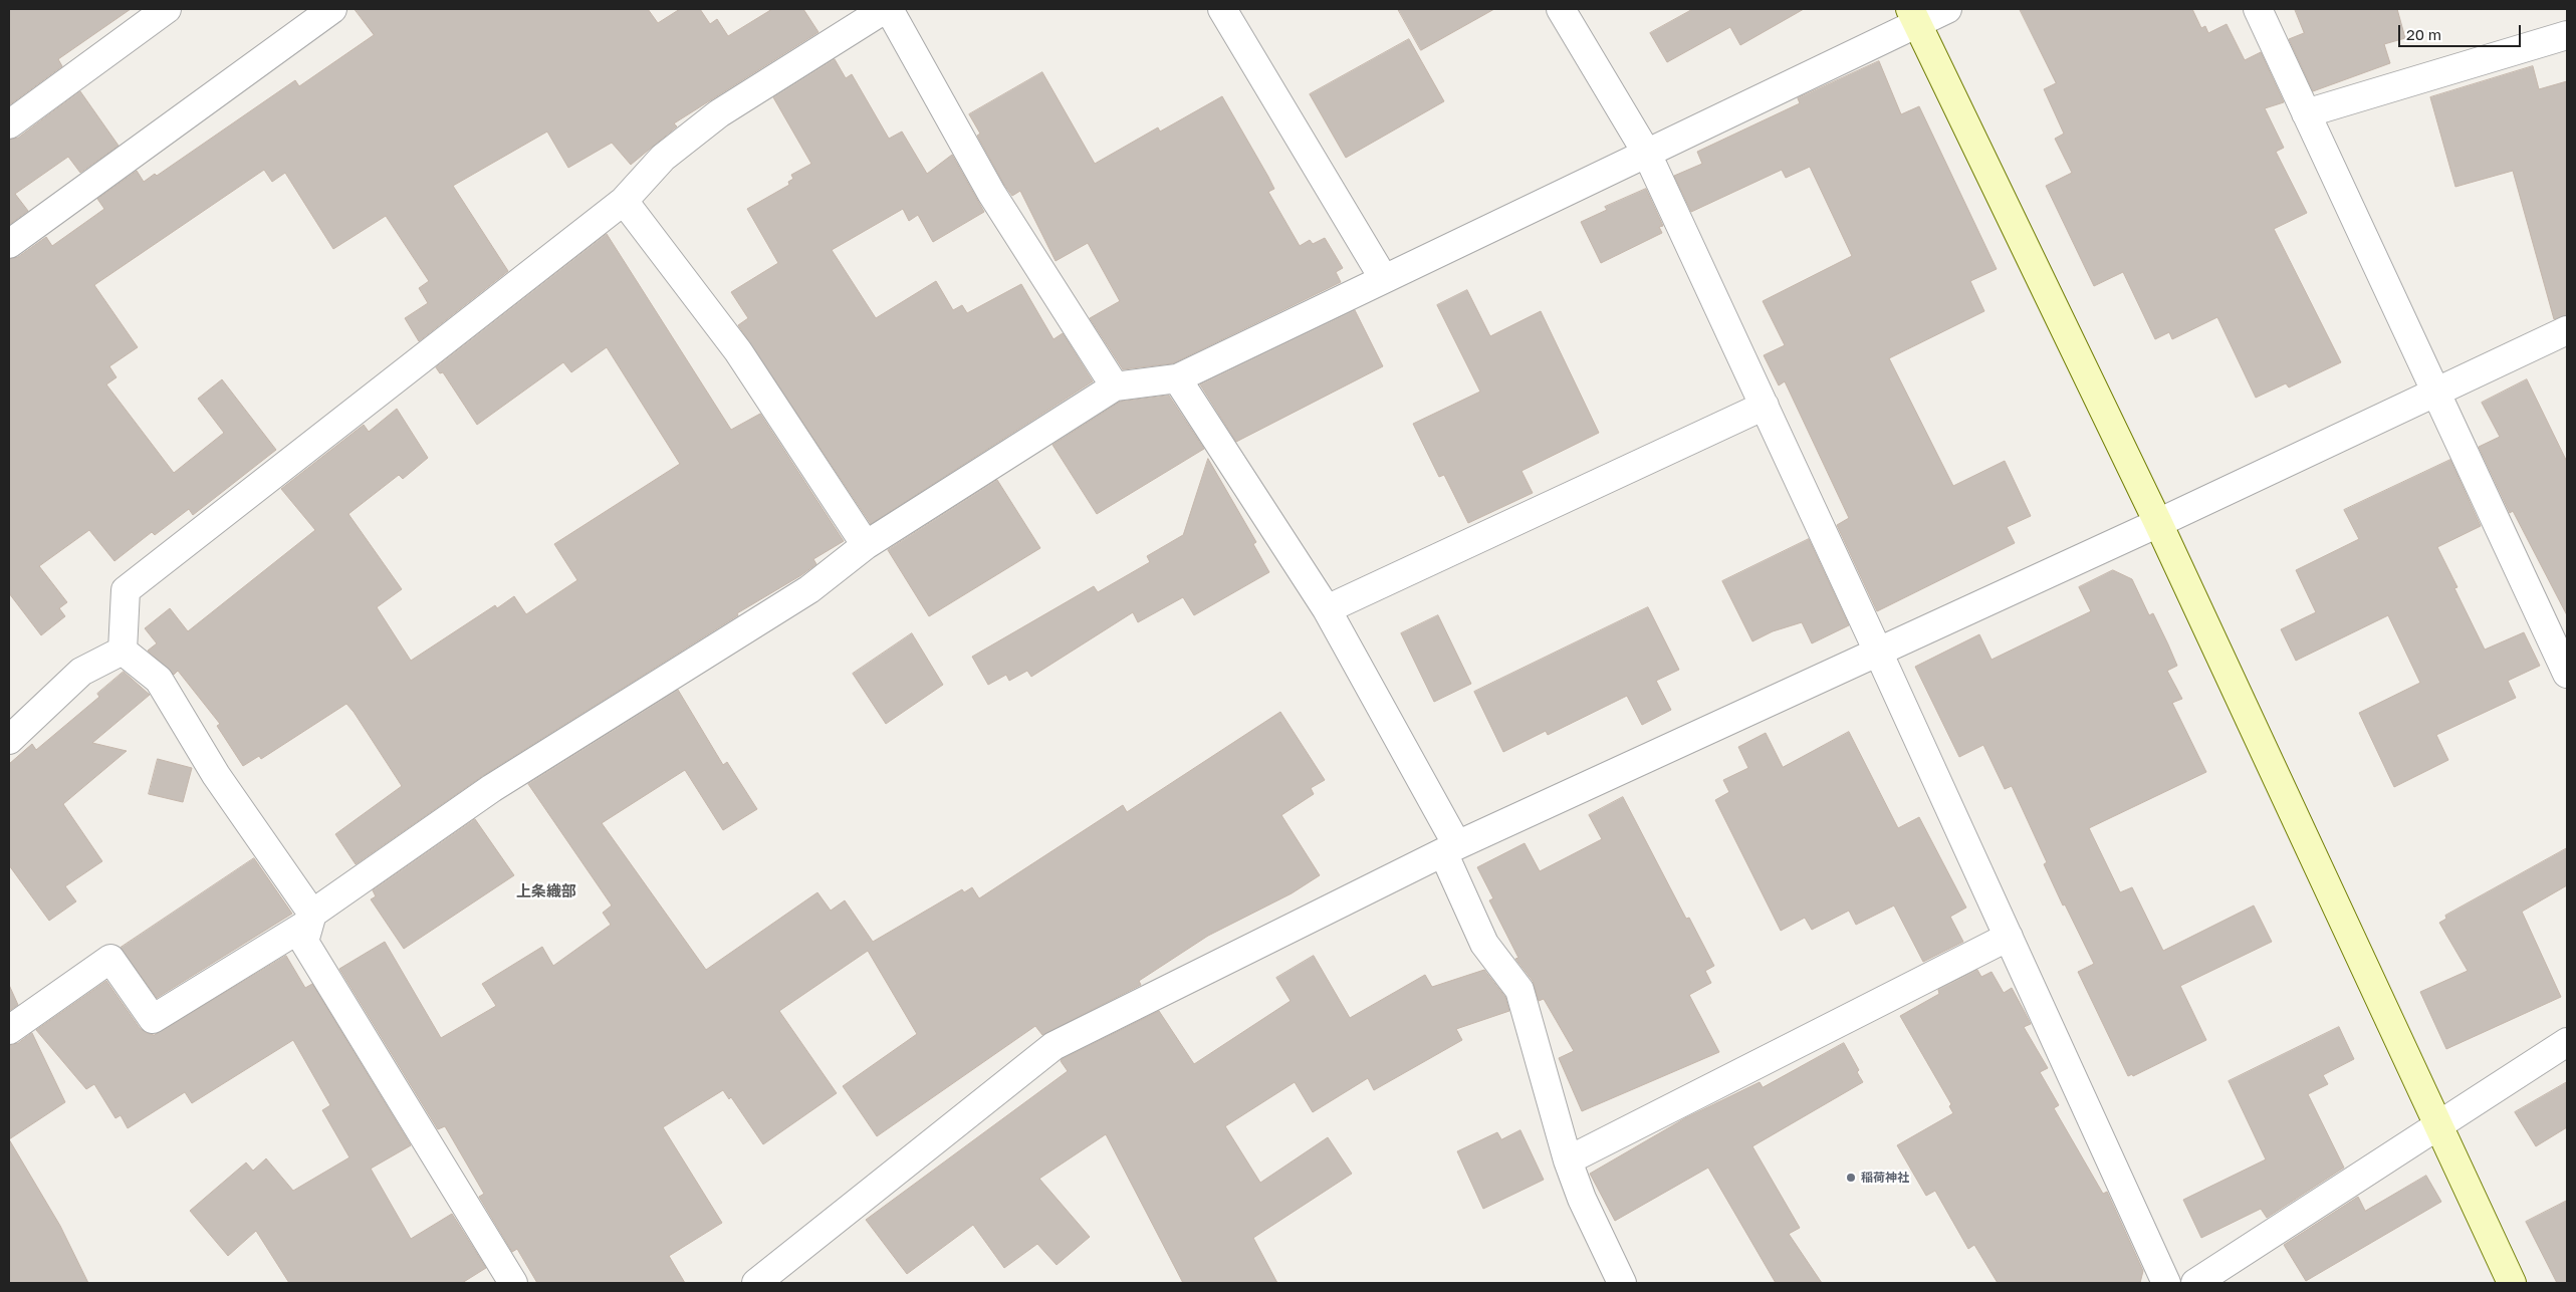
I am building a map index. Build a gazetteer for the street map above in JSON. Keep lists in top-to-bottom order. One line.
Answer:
{"districts":["上条織部"],"places":["稲荷神社"],"scale_bar":"20 m"}
